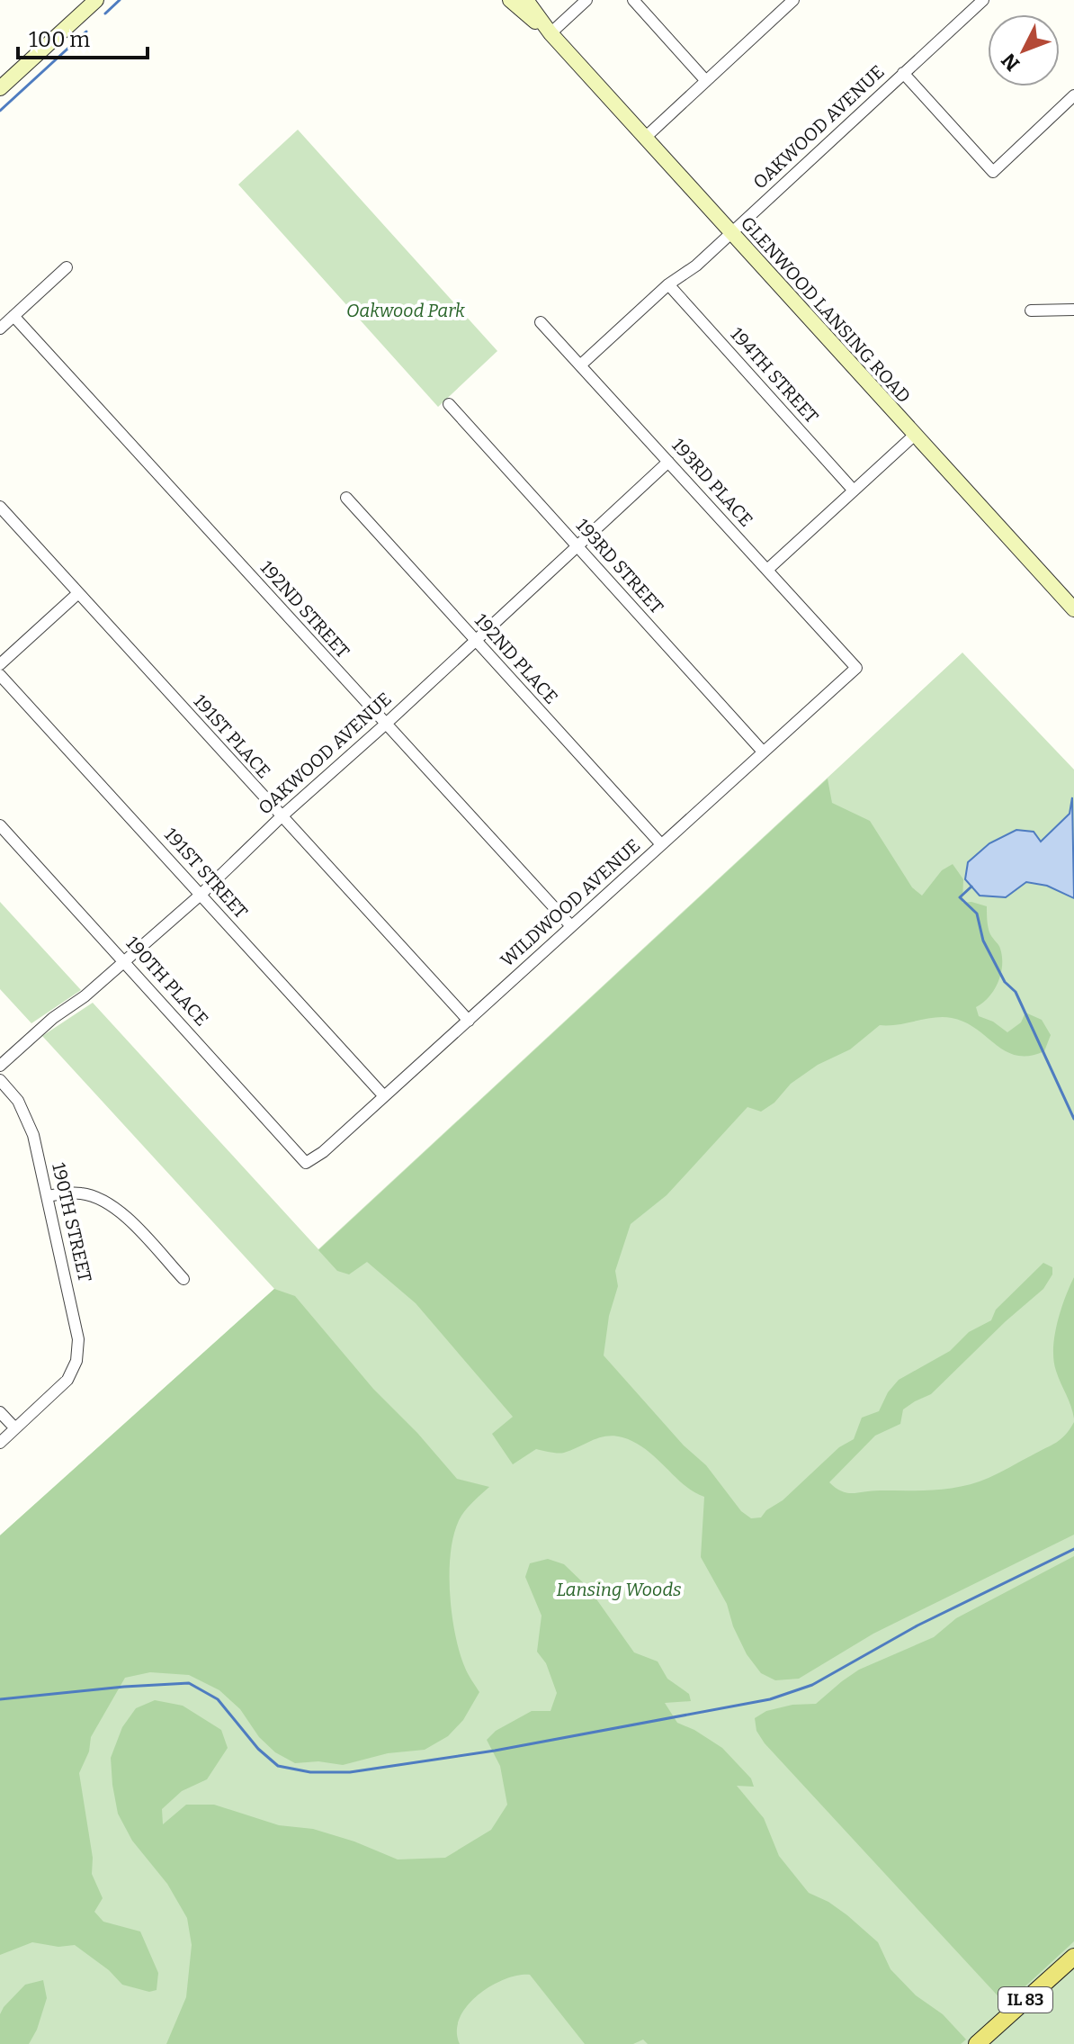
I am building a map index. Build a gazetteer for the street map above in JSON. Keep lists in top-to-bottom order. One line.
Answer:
{"streets":{"main road":["GLENWOOD LANSING ROAD","IL 83"],"street":["OAKWOOD AVENUE","194TH STREET","193RD PLACE","193RD STREET","192ND STREET","192ND PLACE","191ST PLACE","191ST STREET","WILDWOOD AVENUE","190TH PLACE","190TH STREET"]},"crossings":[["OAKWOOD AVENUE","GLENWOOD LANSING ROAD"],["OAKWOOD AVENUE","194TH STREET"],["OAKWOOD AVENUE","193RD PLACE"],["OAKWOOD AVENUE","193RD STREET"],["OAKWOOD AVENUE","192ND STREET"],["OAKWOOD AVENUE","192ND PLACE"],["OAKWOOD AVENUE","191ST PLACE"],["OAKWOOD AVENUE","191ST STREET"],["OAKWOOD AVENUE","190TH PLACE"],["193RD PLACE","WILDWOOD AVENUE"],["193RD STREET","WILDWOOD AVENUE"],["192ND STREET","WILDWOOD AVENUE"],["192ND PLACE","WILDWOOD AVENUE"],["191ST PLACE","WILDWOOD AVENUE"],["191ST STREET","WILDWOOD AVENUE"],["WILDWOOD AVENUE","190TH PLACE"]],"parks":["Oakwood Park","Lansing Woods"],"scale_bar":"100 m","north":"bottom left"}
